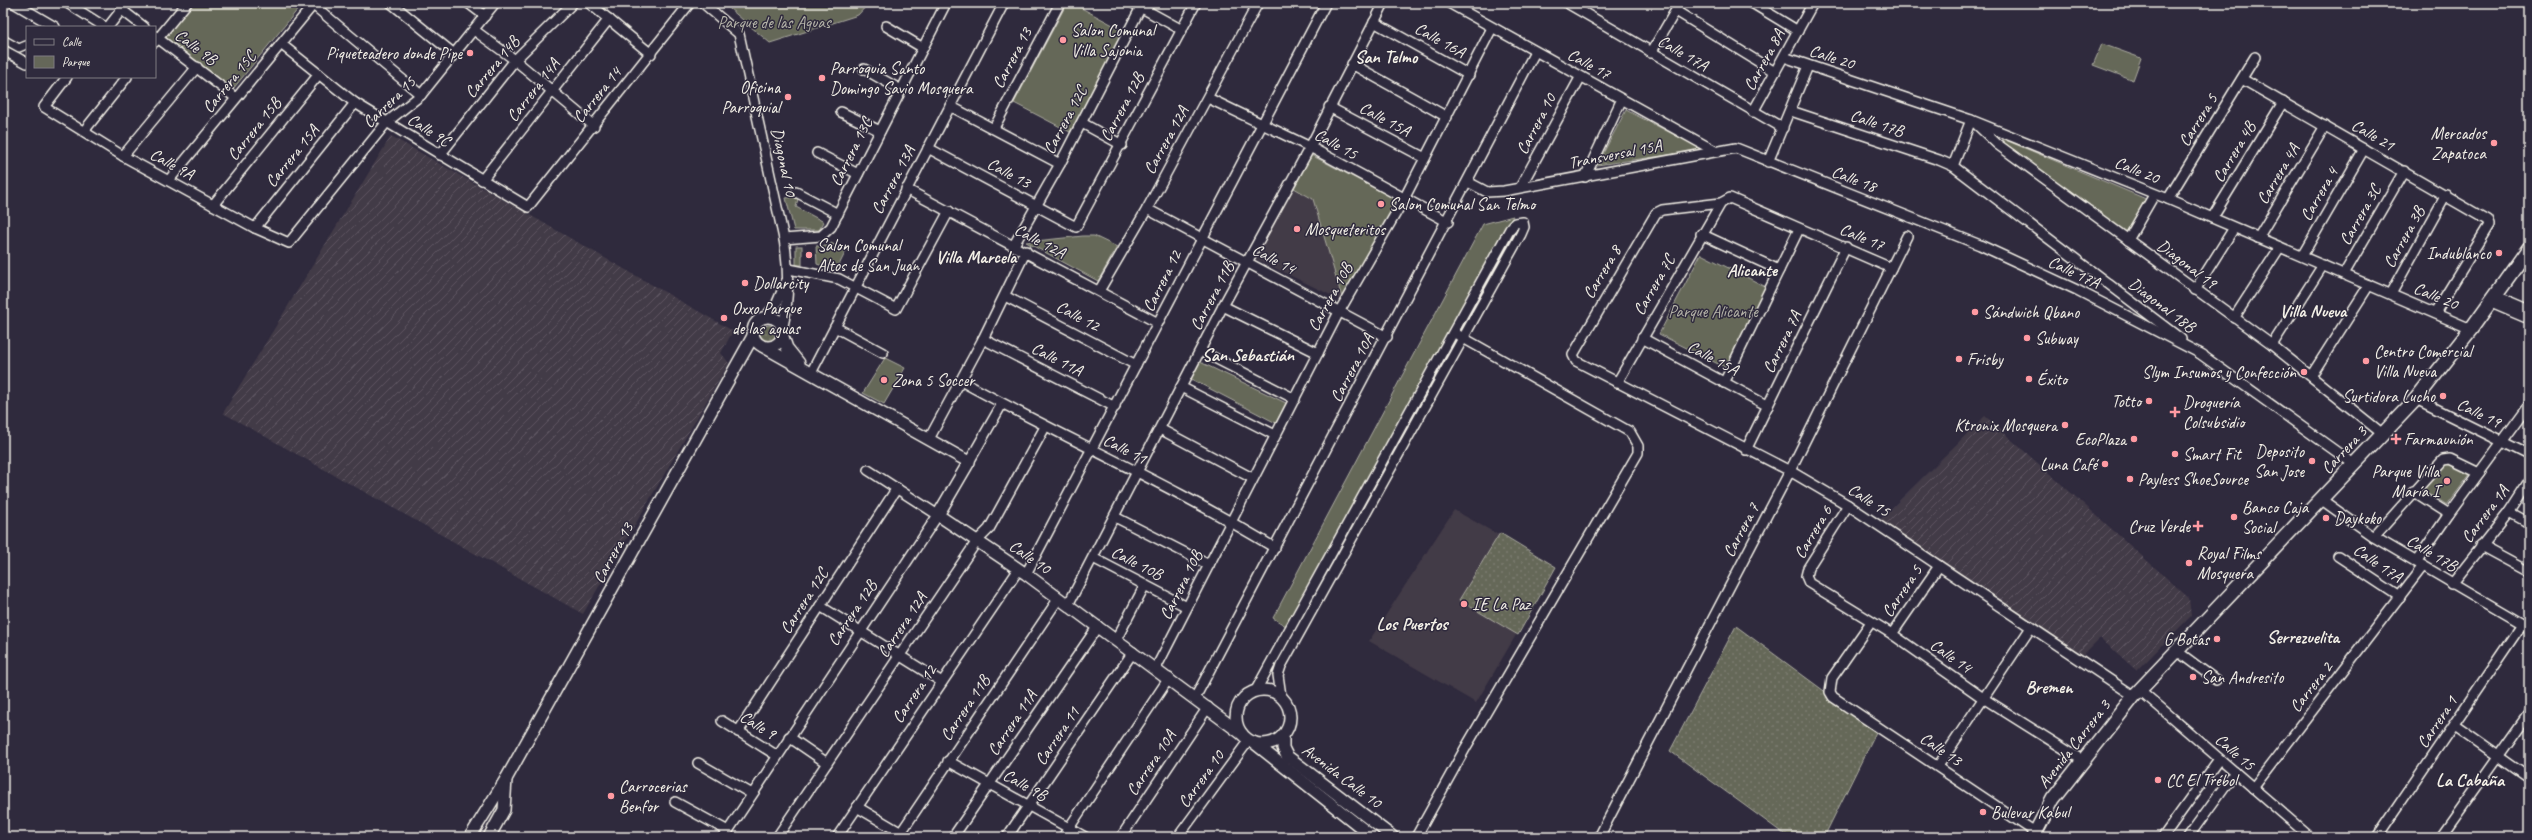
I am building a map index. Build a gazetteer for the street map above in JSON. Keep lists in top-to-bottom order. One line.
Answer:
{"streets":{"main road":["Carrera 3","Avenida Carrera 3"],"street":["Calle 16A","Calle 9B","Calle 17A","Calle 20","Carrera 13","Carrera 8A","Calle 17","Carrera 14B","Carrera 15C","Carrera 14A","Carrera 14","Carrera 15","Carrera 12B","Calle 15A","Carrera 12C","Carrera 5","Calle 17B","Carrera 10","Carrera 15B","Calle 9C","Calle 21","Carrera 12A","Calle 15","Carrera 13C","Carrera 4B","Transversal 15A","Carrera 15A","Diagonal 10","Calle 9A","Calle 13","Carrera 4A","Calle 18","Carrera 13A","Carrera 4","Carrera 3C","Carrera 3B","Calle 12A","Calle 14","Diagonal 19","Carrera 8","Carrera 12","Carrera 7C","Carrera 11B","Carrera 10B","Diagonal 18B","Calle 12","Carrera 7A","Calle 11A","Carrera 10A","Calle 19","Calle 11","Carrera 1A","Carrera 7","Carrera 6","Calle 10","Calle 10B","Carrera 2","Carrera 1","Carrera 11A","Calle 9","Carrera 11","Avenida Calle 10"]},"crossings":[["Calle 16A","Carrera 11B"],["Calle 16A","Carrera 10B"],["Calle 9B","Carrera 15C"],["Calle 9B","Carrera 11B"],["Calle 9B","Carrera 11A"],["Calle 9B","Carrera 11"],["Calle 17A","Carrera 8A"],["Calle 17A","Calle 18"],["Calle 17A","Diagonal 18B"],["Calle 17A","Carrera 2"],["Calle 20","Carrera 8A"],["Calle 20","Carrera 5"],["Calle 20","Calle 21"],["Calle 20","Carrera 4B"],["Calle 20","Carrera 4A"],["Calle 20","Carrera 4"],["Calle 20","Carrera 3C"],["Calle 20","Carrera 3B"],["Calle 20","Diagonal 19"],["Calle 20","Carrera 3"],["Carrera 13","Diagonal 10"],["Calle 17","Carrera 10"],["Calle 17","Transversal 15A"],["Calle 17","Carrera 8"],["Calle 17","Carrera 7C"],["Calle 17","Carrera 10B"],["Calle 17","Carrera 7A"],["Calle 17","Carrera 10A"],["Calle 17","Carrera 7"],["Carrera 14B","Calle 9C"],["Carrera 15C","Calle 9C"],["Carrera 15C","Calle 9A"],["Carrera 14A","Calle 9C"],["Carrera 14","Calle 9C"],["Carrera 15","Calle 9C"],["Carrera 15","Calle 9A"],["Carrera 12B","Calle 13"],["Carrera 12B","Calle 11"],["Carrera 12B","Calle 10"],["Carrera 12B","Calle 9"],["Calle 15A","Carrera 7C"],["Calle 15A","Carrera 11B"],["Calle 15A","Carrera 10B"],["Calle 15A","Carrera 7A"],["Carrera 12C","Calle 13"],["Carrera 12C","Calle 12A"],["Carrera 12C","Calle 10"],["Carrera 12C","Calle 9"],["Carrera 5","Calle 21"],["Carrera 5","Calle 15"],["Carrera 5","Calle 14"],["Calle 17B","Diagonal 18B"],["Calle 17B","Carrera 3"],["Calle 17B","Carrera 1A"],["Calle 17B","Carrera 2"],["Calle 17B","Carrera 1"],["Carrera 10","Transversal 15A"],["Carrera 10","Avenida Calle 10"],["Carrera 15B","Calle 9C"],["Carrera 15B","Calle 9A"],["Calle 9C","Carrera 15A"],["Calle 21","Carrera 4B"],["Calle 21","Carrera 4A"],["Calle 21","Carrera 4"],["Calle 21","Carrera 3C"],["Calle 21","Carrera 3B"],["Carrera 12A","Calle 15"],["Carrera 12A","Calle 12A"],["Carrera 12A","Calle 14"],["Carrera 12A","Calle 11"],["Carrera 12A","Calle 10"],["Calle 15","Carrera 8"],["Calle 15","Carrera 12"],["Calle 15","Carrera 7C"],["Calle 15","Carrera 11B"],["Calle 15","Carrera 10B"],["Calle 15","Carrera 7A"],["Calle 15","Carrera 10A"],["Calle 15","Carrera 3"],["Calle 15","Carrera 7"],["Calle 15","Carrera 6"],["Calle 15","Carrera 2"],["Calle 15","Avenida Carrera 3"],["Carrera 13C","Diagonal 10"],["Transversal 15A","Calle 18"],["Transversal 15A","Carrera 10A"],["Carrera 15A","Calle 9A"],["Calle 13","Carrera 13A"],["Calle 13","Calle 14"],["Calle 13","Avenida Carrera 3"],["Carrera 13A","Calle 12A"],["Calle 12A","Carrera 12"],["Calle 14","Carrera 12"],["Calle 14","Carrera 11B"],["Calle 14","Carrera 10B"],["Calle 14","Carrera 10A"],["Calle 14","Carrera 6"],["Calle 14","Avenida Carrera 3"],["Diagonal 19","Carrera 3"],["Carrera 12","Calle 12"],["Carrera 12","Calle 11A"],["Carrera 12","Calle 11"],["Carrera 12","Calle 10"],["Carrera 11B","Calle 11"],["Carrera 11B","Calle 10"],["Carrera 11B","Calle 10B"],["Carrera 10B","Calle 11"],["Carrera 10B","Calle 10"],["Carrera 10B","Calle 10B"],["Diagonal 18B","Carrera 3"],["Carrera 10A","Calle 11"],["Carrera 10A","Avenida Calle 10"],["Calle 19","Carrera 3"],["Calle 19","Carrera 2"],["Carrera 3","Avenida Carrera 3"],["Calle 10","Carrera 11A"],["Calle 10","Carrera 11"],["Calle 10","Avenida Calle 10"]],"districts":["San Telmo","Villa Marcela","Alicante","Villa Nueva","San Sebastián","Los Puertos","Serrezuelita","Bremen","La Cabaña"],"parks":["Parque de las Aguas","Parque Alicante"],"places":{"other":["Salon Comunal Villa Sajonia","Piqueteadero donde Pipe","Parroquia Santo Domingo Savio Mosquera","Oficina Parroquial","Mercados Zapatoca","Salon Comunal San Telmo","Mosqueteritos","Indublanco","Salon Comunal Altos de San Juan","Dollarcity","Sándwich Qbano","Oxxo Parque de las aguas","Subway","Frisby","Centro Comercial Villa Nueva","Slym Insumos y Confección","Éxito","Zona 5 Soccer","Surtidora Lucho","Totto","Ktronix Mosquera","EcoPlaza","Smart Fit","Deposito San Jose","Luna Café","Payless ShoeSource","Parque Villa María I","Banco Caja Social","Daykoko","Royal Films Mosquera","IE La Paz","G Botas","San Andresito","CC El Trébol","Carrocerias Benfor","Bulevar Kabul"],"health":["Droguería Colsubsidio","Farmaunión","Cruz Verde"]},"legend":["Calle","Parque"]}
